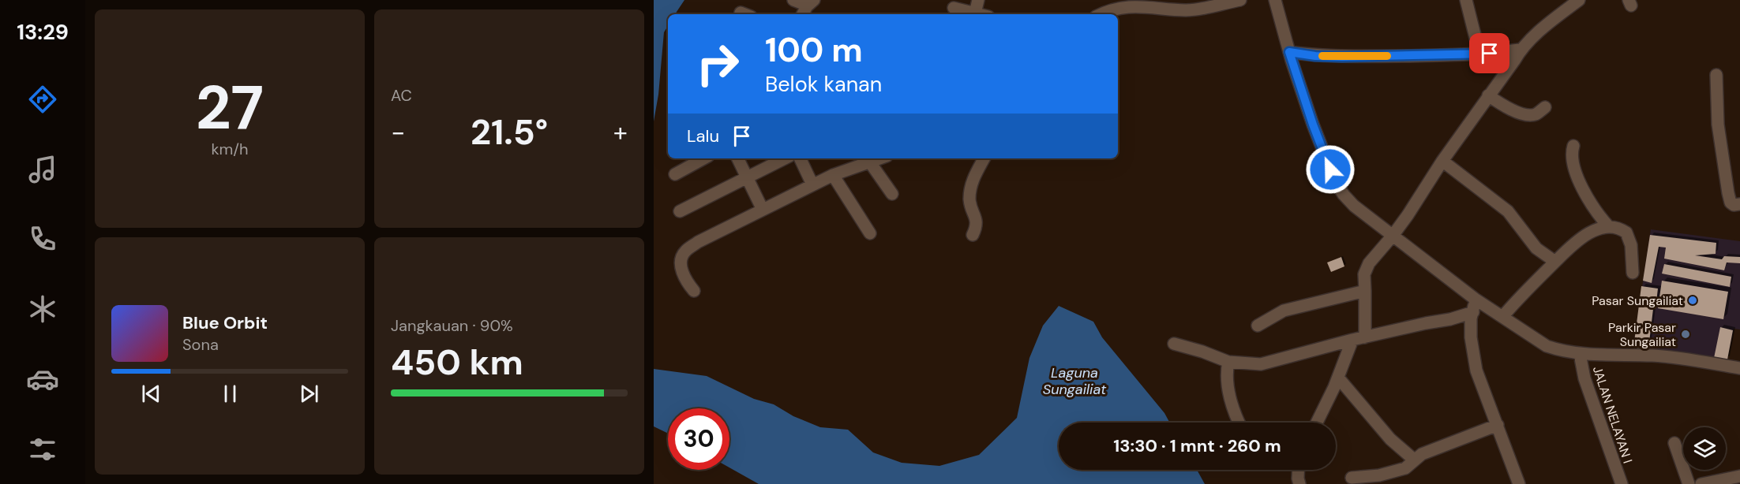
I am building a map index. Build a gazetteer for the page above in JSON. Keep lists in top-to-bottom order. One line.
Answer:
{"streets":{"street":["JALAN NELAYAN I"]},"water":["Laguna Sungailiat"],"places":["Pasar Sungailiat","Parkir Pasar Sungailiat"],"page":{"tabs":"13:29","tile":[["27","km/h"],"AC",["Jangkauan · 90%","450 km"]],"turn":["100 m","Belok kanan"],"heat":["−","21.5°","+"],"then":"Lalu","song":["Blue Orbit","Sona"],"limit":"30","trip":"13:30 · 1 mnt · 260 m"}}
